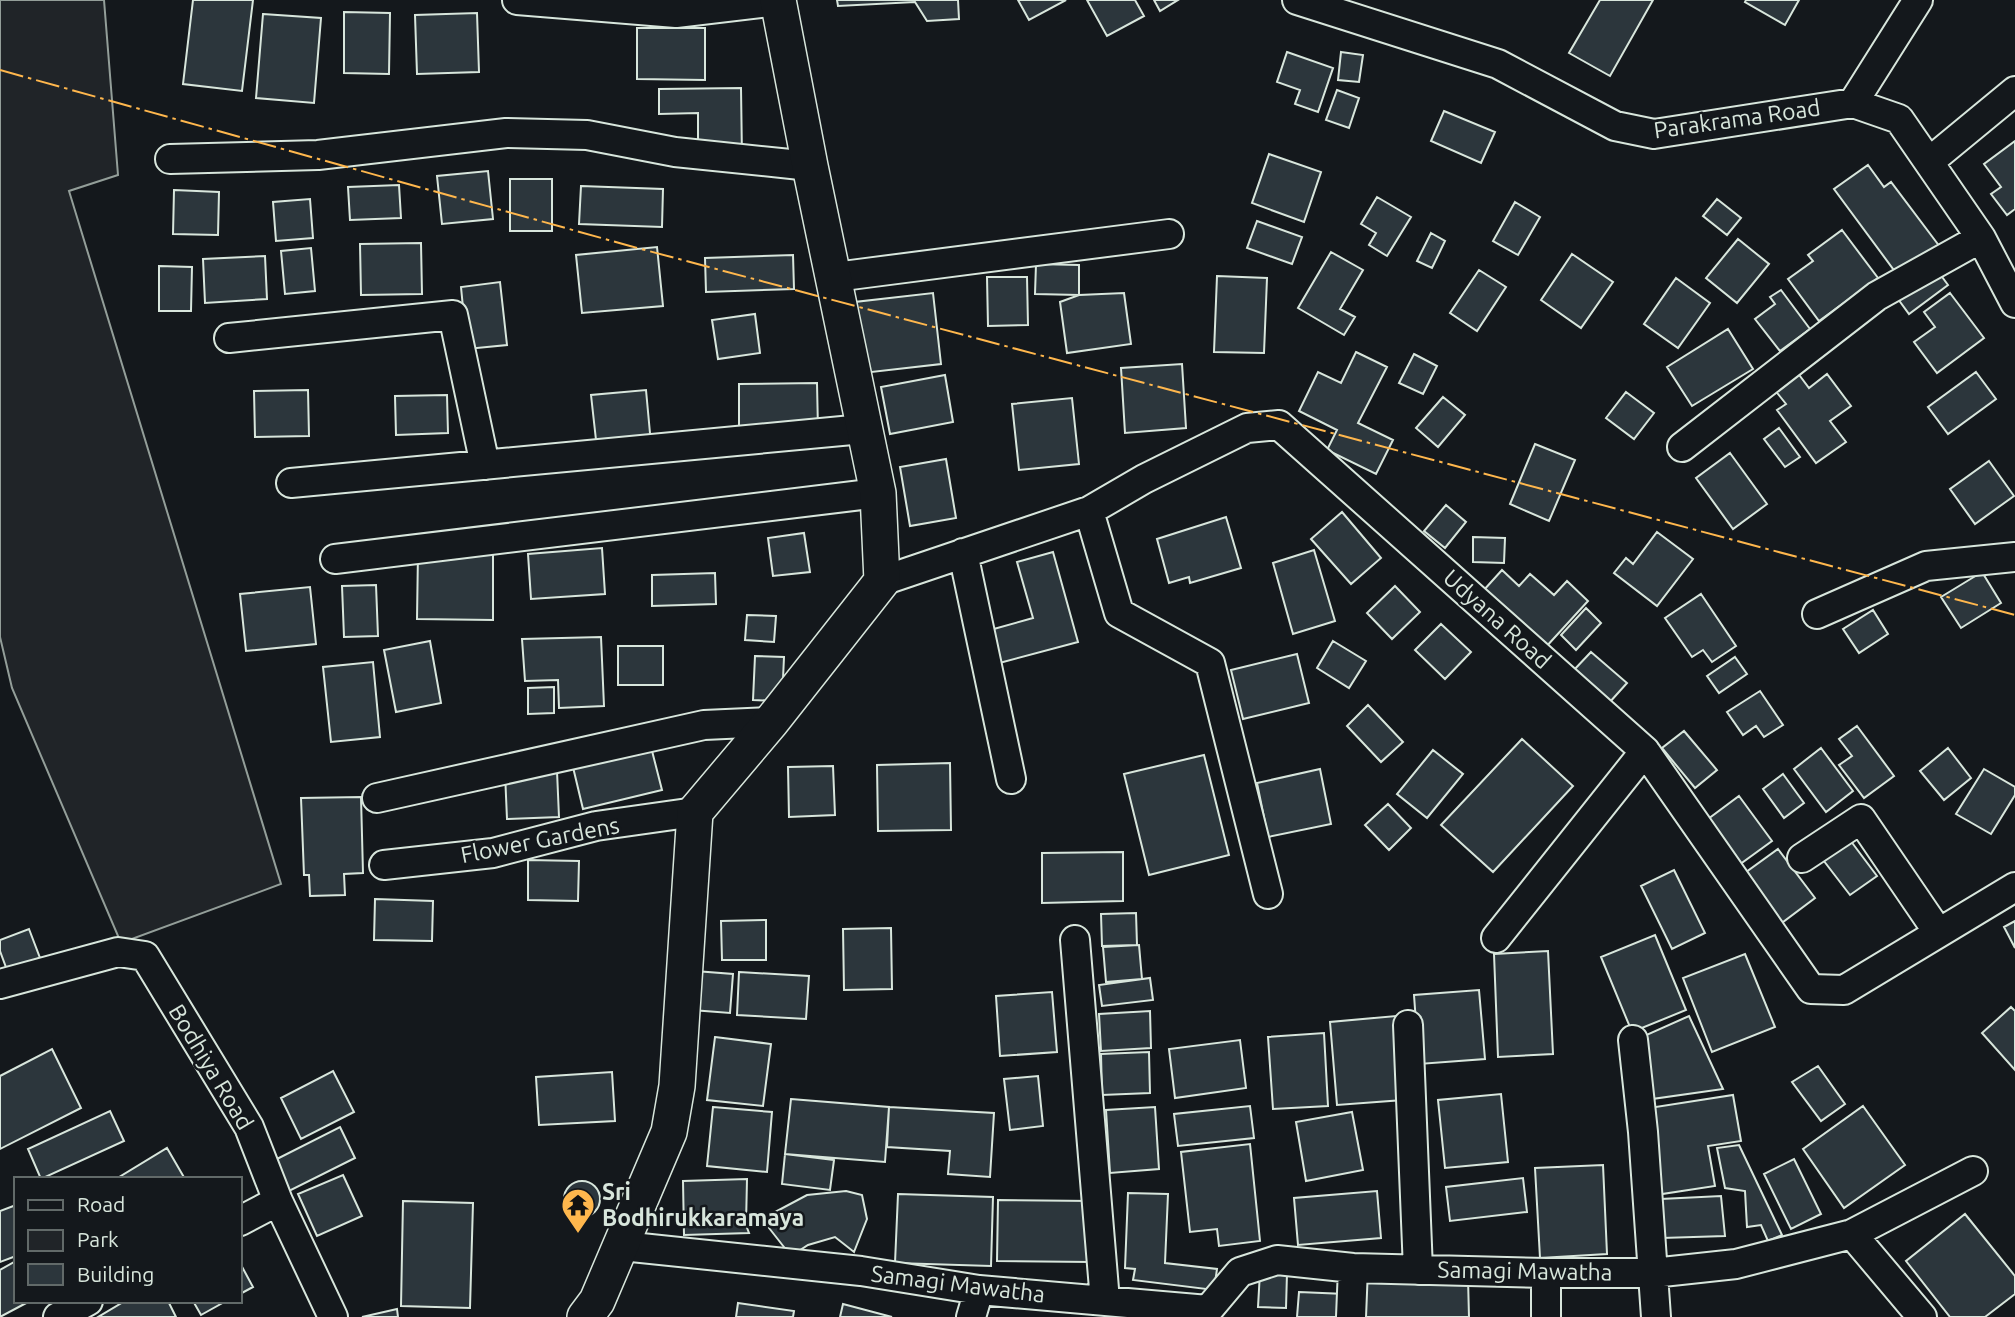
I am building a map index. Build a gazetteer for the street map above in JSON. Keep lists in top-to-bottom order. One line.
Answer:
{"streets":{"street":["Parakrama Road","Udyana Road","Flower Gardens","Bodhiya Road","Samagi Mawatha"]},"places":{"temple":["Sri Bodhirukkaramaya"]},"legend":["Road","Park","Building"]}
